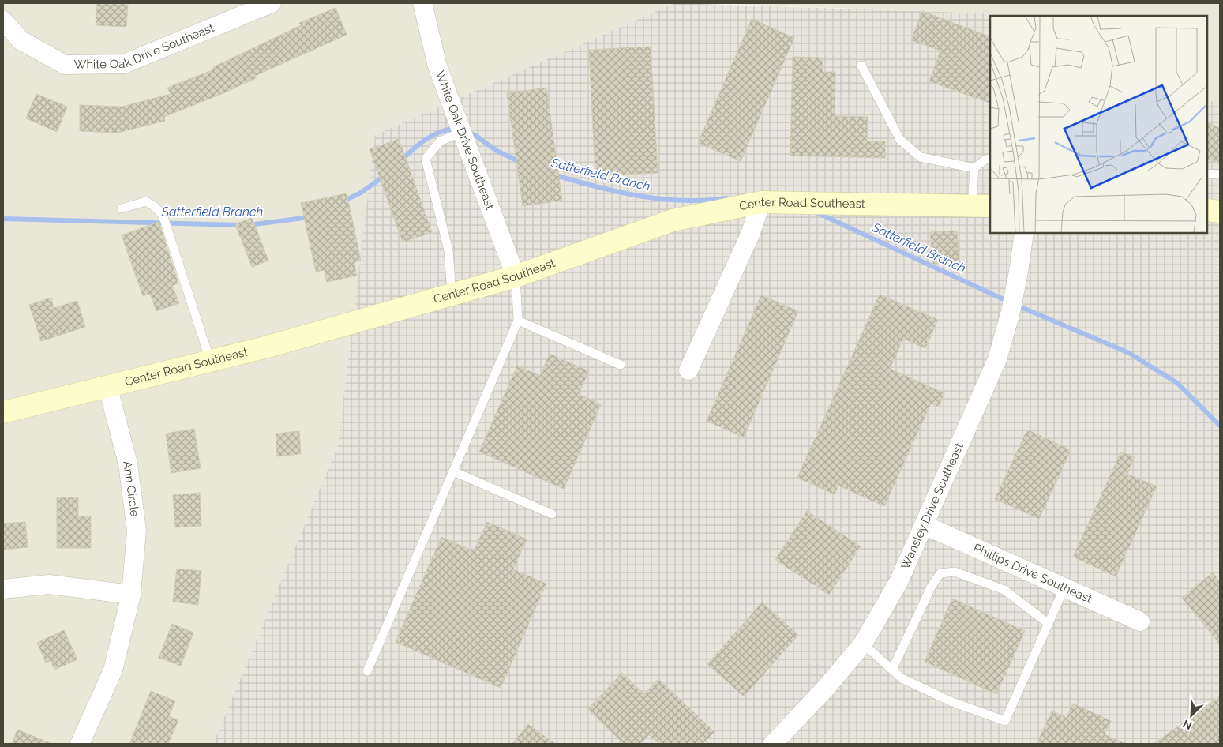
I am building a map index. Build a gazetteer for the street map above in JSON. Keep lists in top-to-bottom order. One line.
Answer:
{"streets":{"street":["White Oak Drive Southeast","Center Road Southeast","Ann Circle","Wansley Drive Southeast","Phillips Drive Southeast"]},"crossings":[["White Oak Drive Southeast","Center Road Southeast"],["Center Road Southeast","Ann Circle"],["Wansley Drive Southeast","Phillips Drive Southeast"]],"water":["Satterfield Branch"],"north":"bottom left"}
